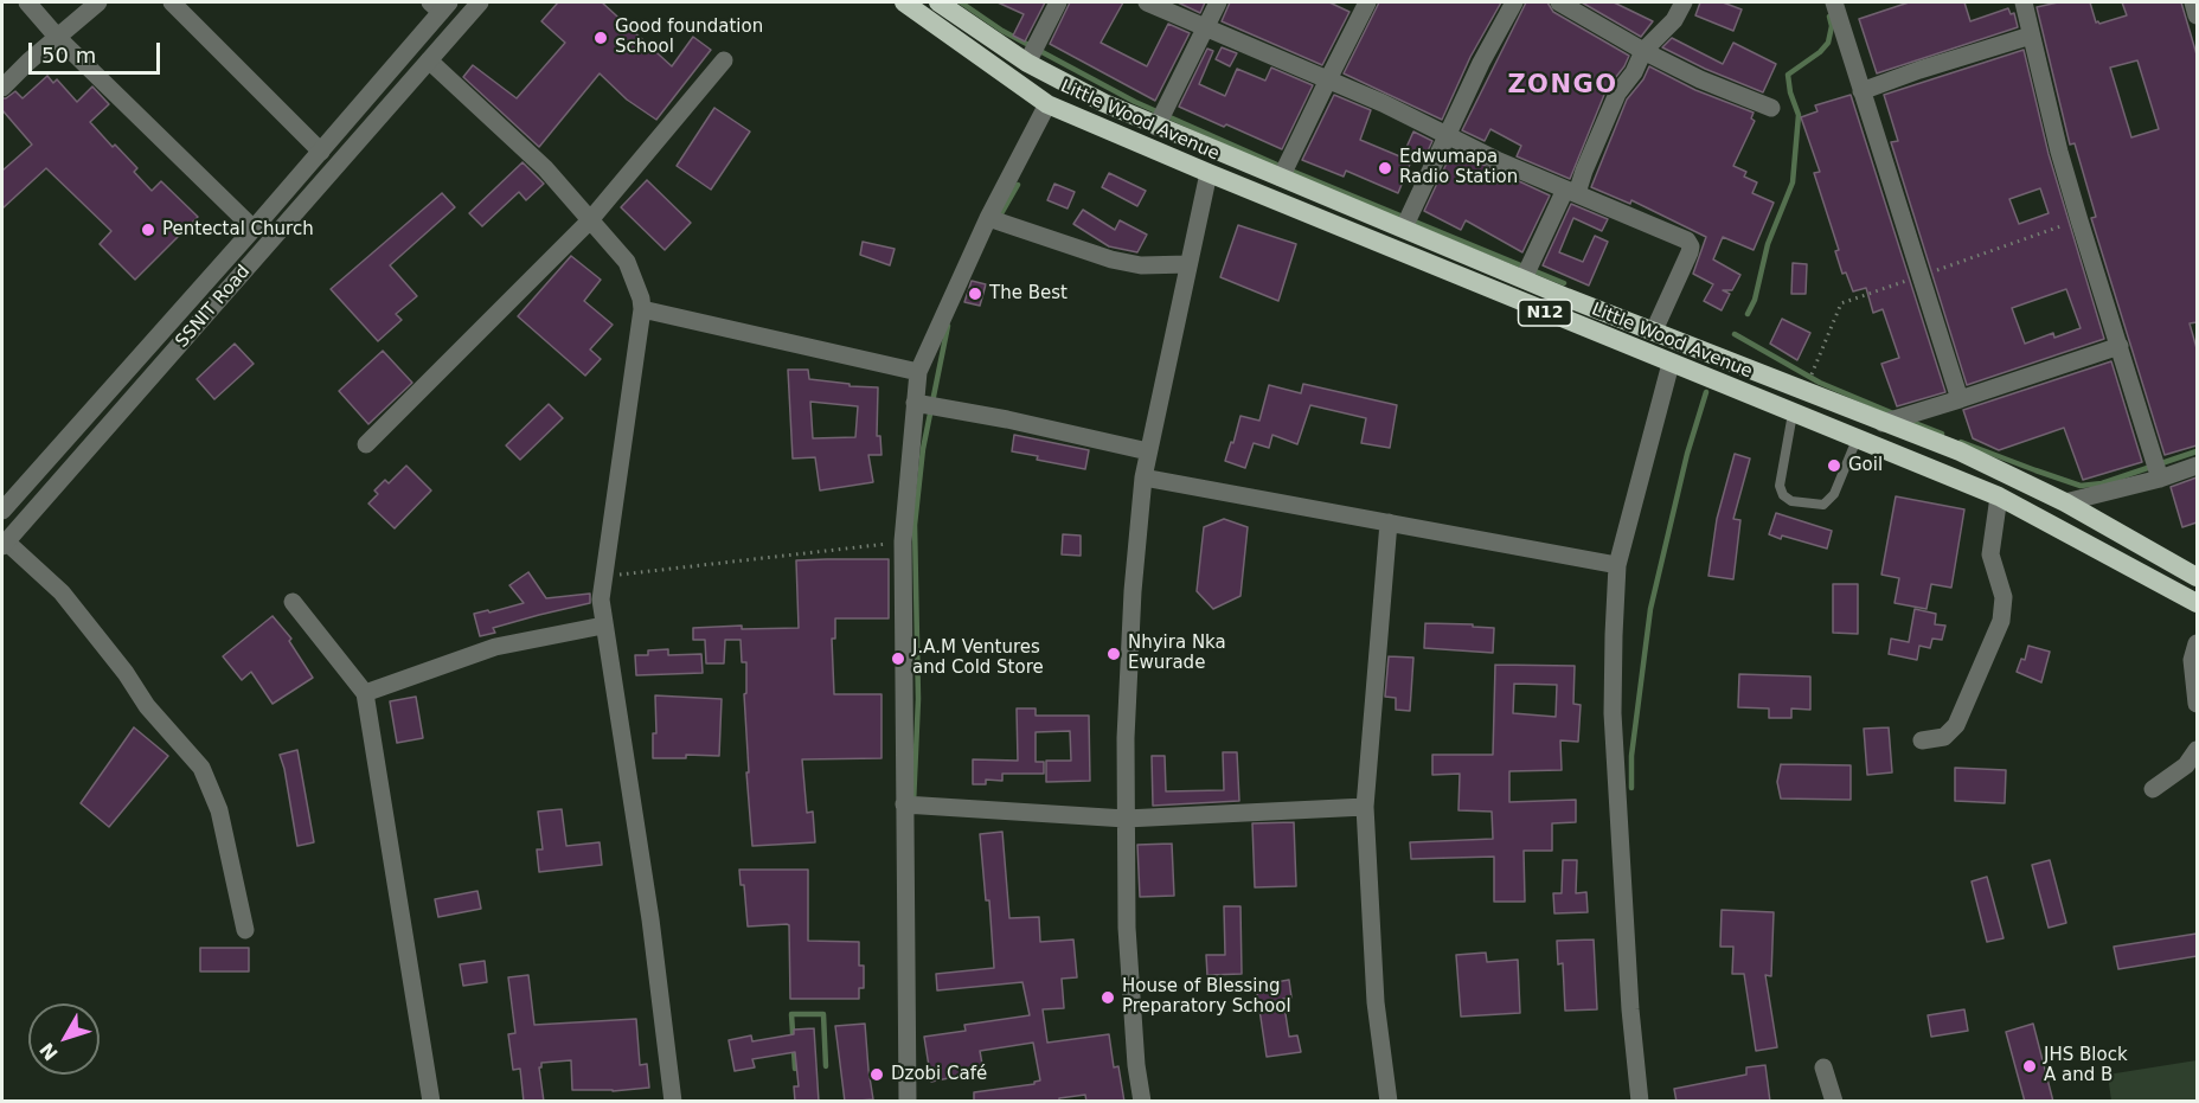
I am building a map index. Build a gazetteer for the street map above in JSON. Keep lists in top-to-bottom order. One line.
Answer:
{"streets":{"highway":["Little Wood Avenue","N12"],"street":["SSNIT Road"]},"districts":["ZONGO"],"places":["Good foundation School","Edwumapa Radio Station","Pentectal Church","The Best","Goil","Nhyira Nka Ewurade","J.A.M Ventures and Cold Store","House of Blessing Preparatory School","JHS Block A and B","Dzobi Café"],"scale_bar":"50 m","north":"bottom left"}
